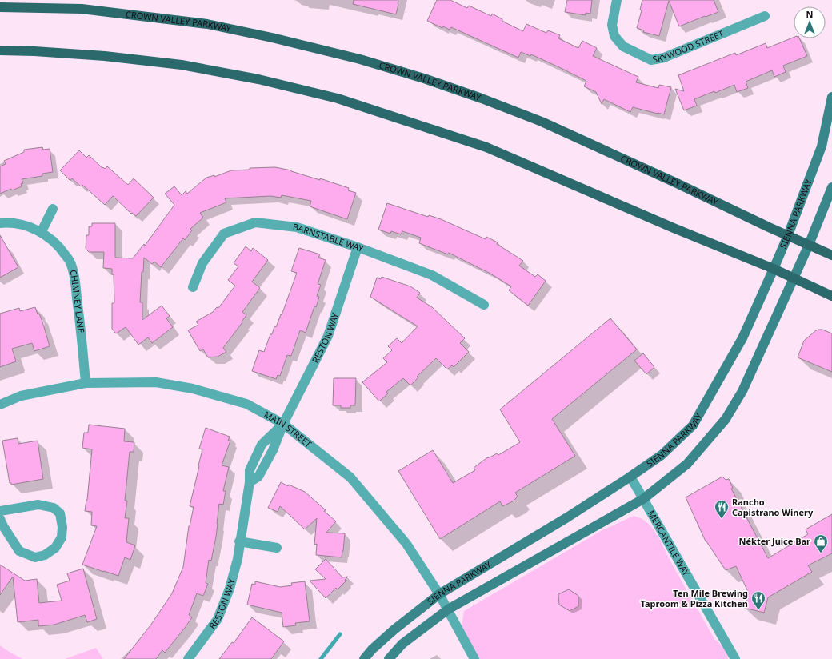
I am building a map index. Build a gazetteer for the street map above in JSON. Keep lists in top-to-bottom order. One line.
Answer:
{"streets":{"main road":["CROWN VALLEY PARKWAY","SIENNA PARKWAY"],"street":["SKYWOOD STREET","BARNSTABLE WAY","CHIMNEY LANE","RESTON WAY","MAIN STREET","MERCANTILE WAY"]},"crossings":[["CROWN VALLEY PARKWAY","SIENNA PARKWAY"],["SIENNA PARKWAY","MAIN STREET"],["SIENNA PARKWAY","MERCANTILE WAY"],["BARNSTABLE WAY","RESTON WAY"],["CHIMNEY LANE","MAIN STREET"],["RESTON WAY","MAIN STREET"]],"places":{"restaurant":["Rancho Capistrano Winery","Ten Mile Brewing Taproom & Pizza Kitchen"],"shop":["Nékter Juice Bar"]},"north":"top"}
